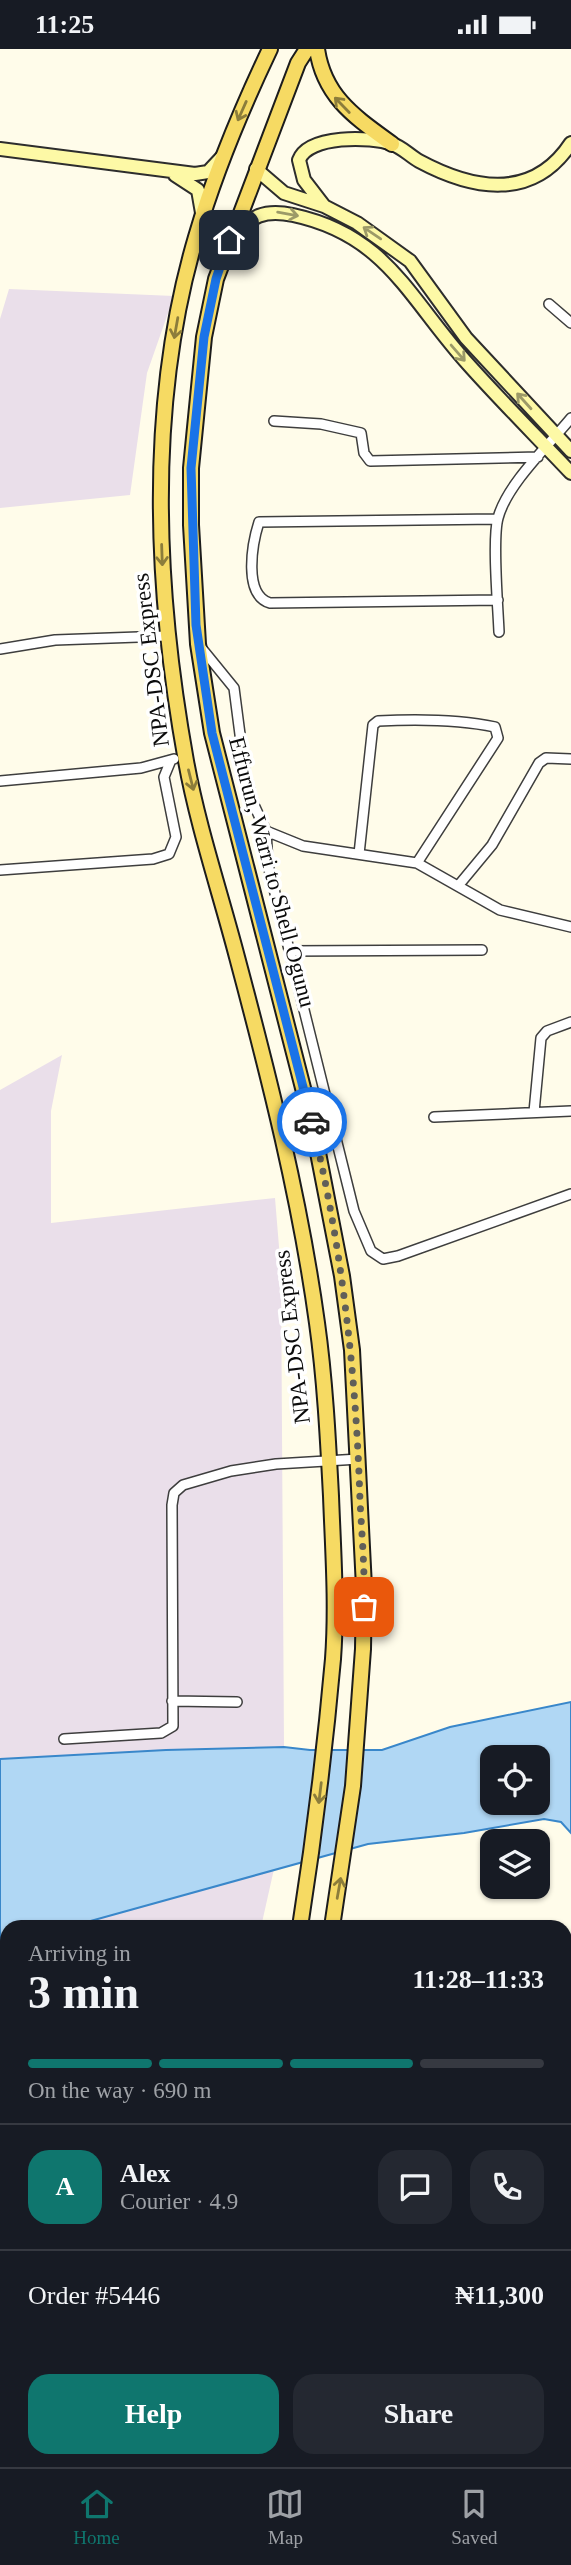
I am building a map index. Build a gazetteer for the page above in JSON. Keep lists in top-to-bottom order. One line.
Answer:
{"streets":{"main road":["NPA-DSC Express","Effurun, Warri to Shell Ogunu"]},"one_way":["NPA-DSC Express"],"page":{"status":"11:25","heading":["3 min","Arriving in","11:28–11:33"],"panel":["Alex","Courier · 4.9","Order #5446","₦11,300"],"bar":"On the way · 690 m","round":"A","buttons":["Help","Share"],"tabs":["Home","Map","Saved"]}}
